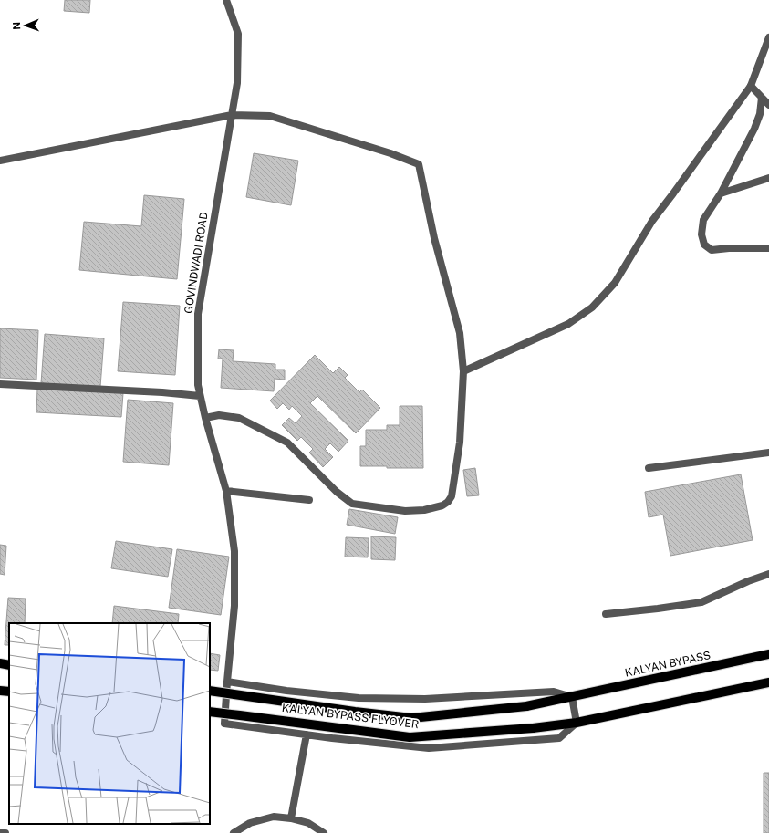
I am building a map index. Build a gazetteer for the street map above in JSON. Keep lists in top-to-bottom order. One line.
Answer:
{"streets":{"main road":["KALYAN BYPASS","KALYAN BYPASS FLYOVER"],"street":["GOVINDWADI ROAD"]},"crossings":[["KALYAN BYPASS","KALYAN BYPASS FLYOVER"]],"north":"left"}
